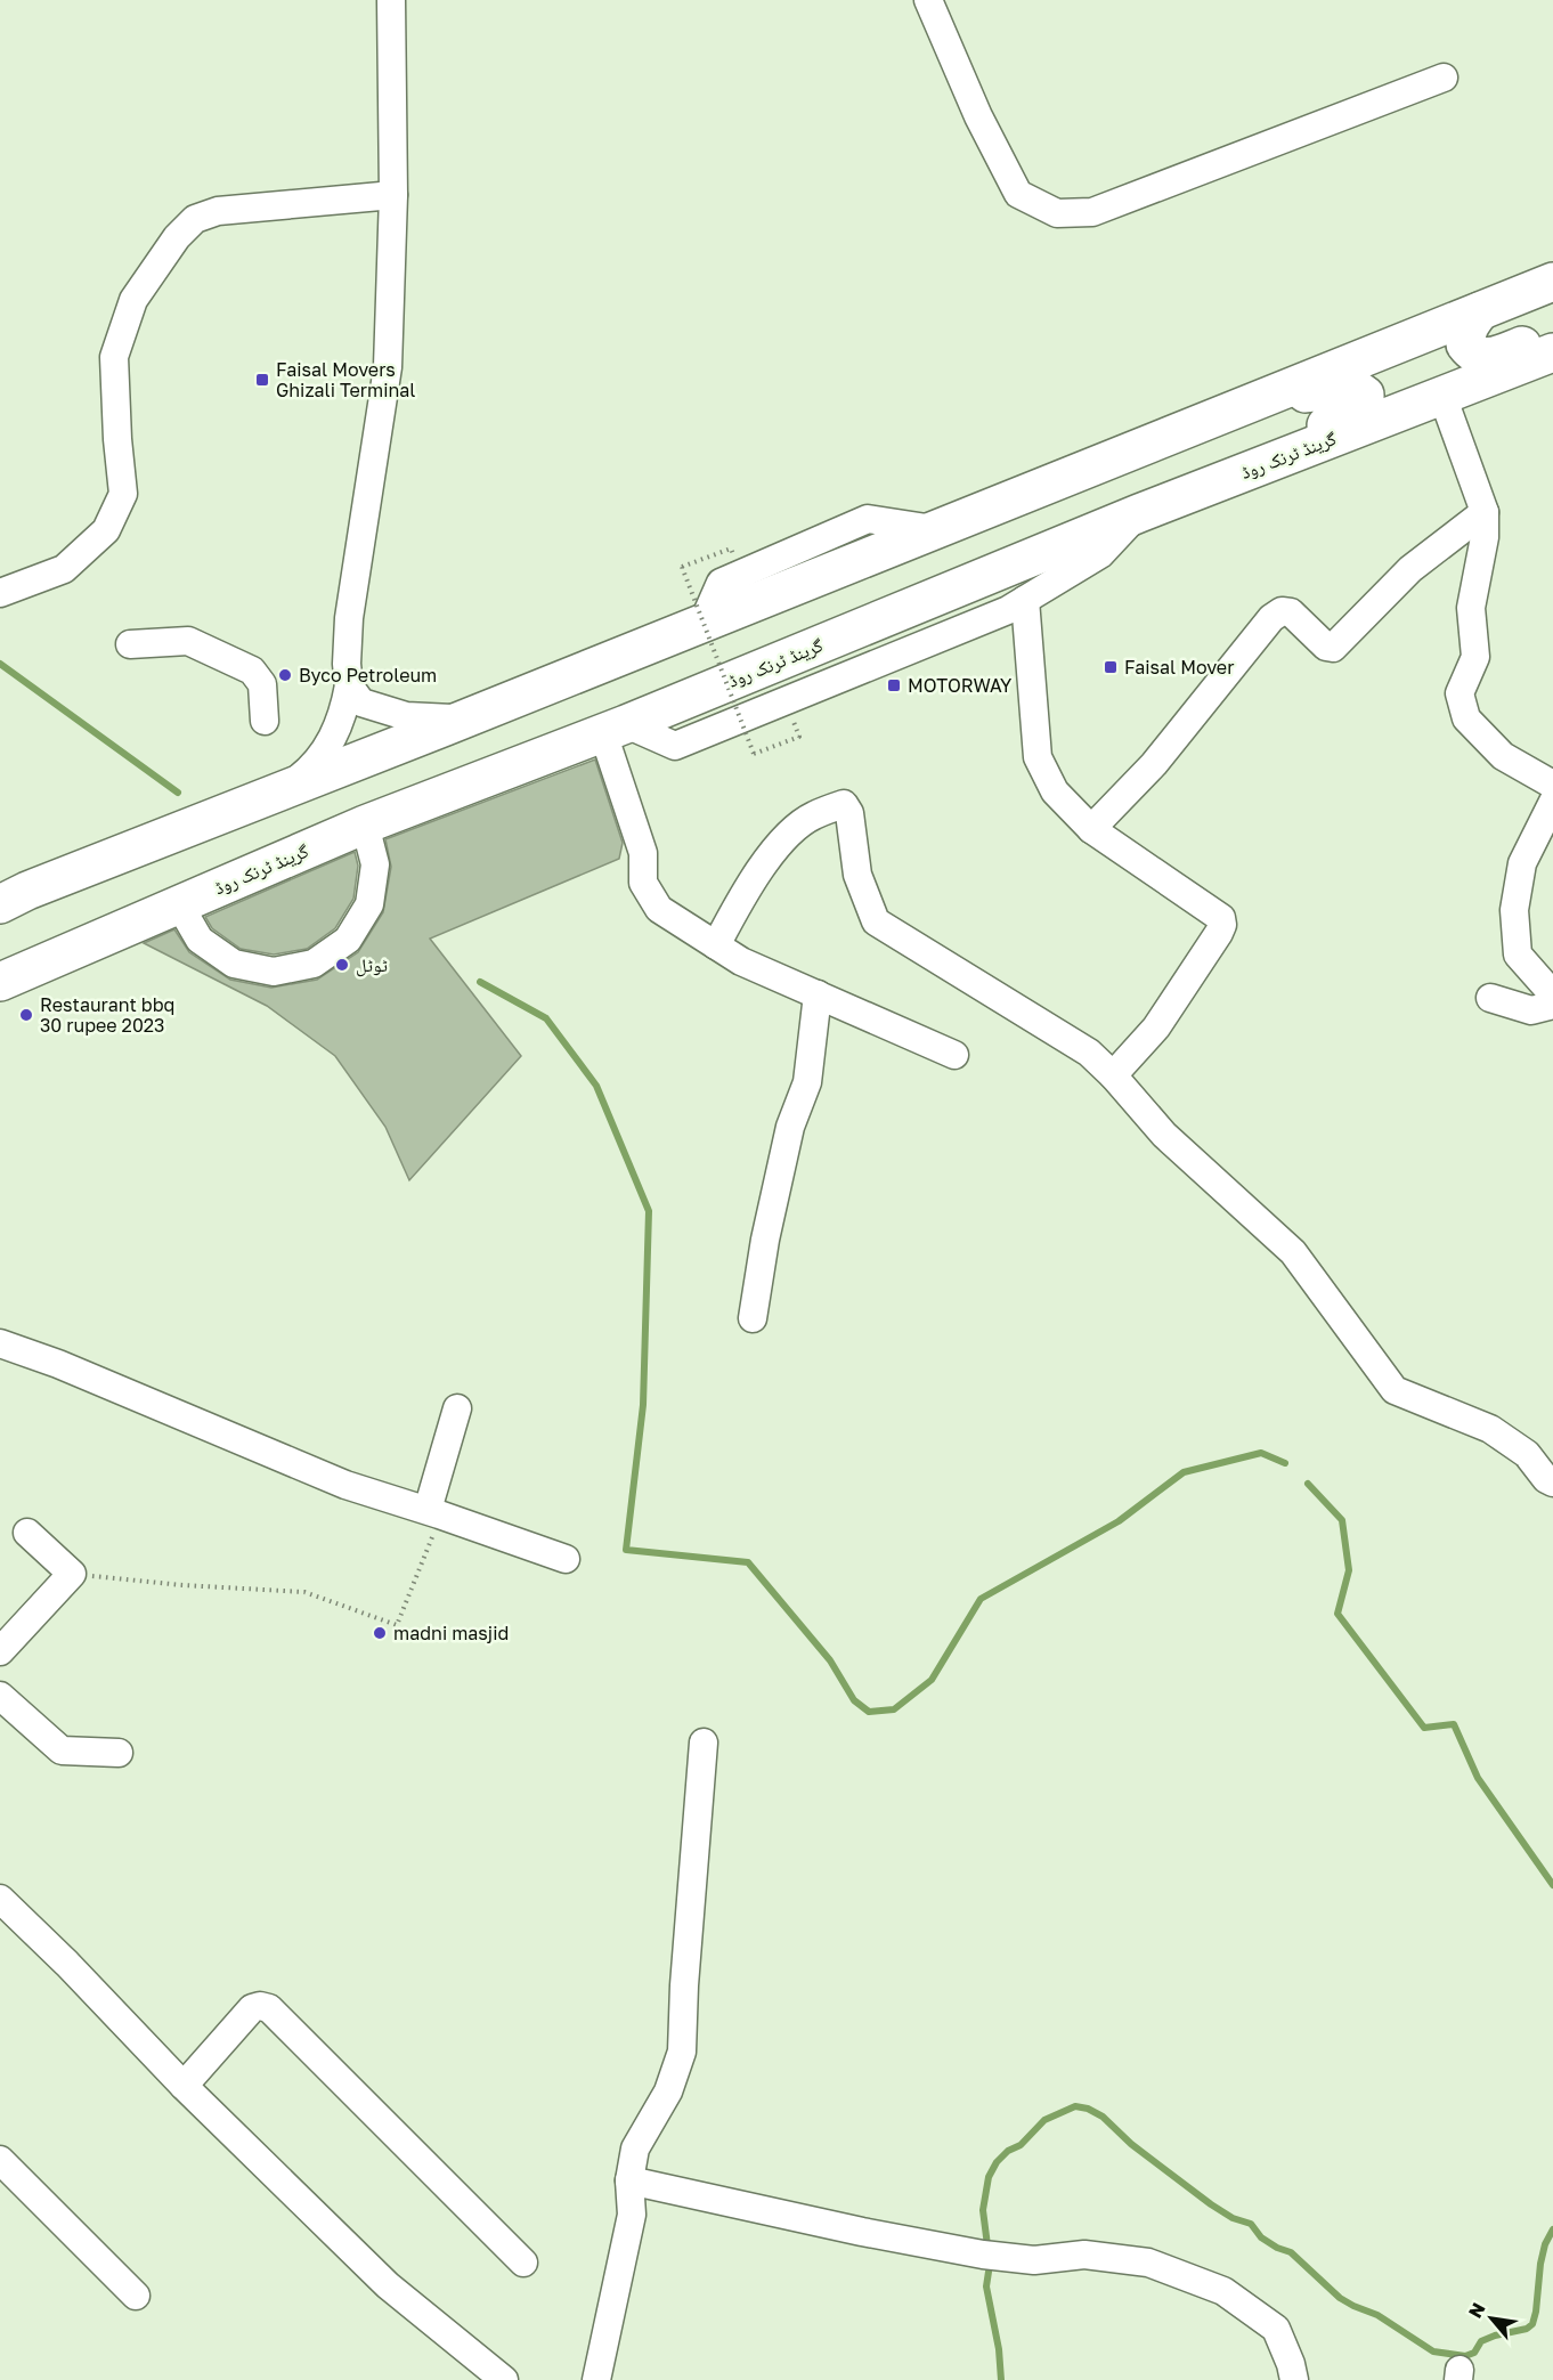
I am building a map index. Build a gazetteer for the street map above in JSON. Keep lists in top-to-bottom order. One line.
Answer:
{"streets":{"highway":["گرینڈ ٹرنک روڈ"]},"places":{"transit":["Faisal Movers Ghizali Terminal","Faisal Mover","MOTORWAY"],"other":["Byco Petroleum","ٹوٹل","Restaurant bbq 30 rupee 2023","madni masjid"]},"north":"top left"}
